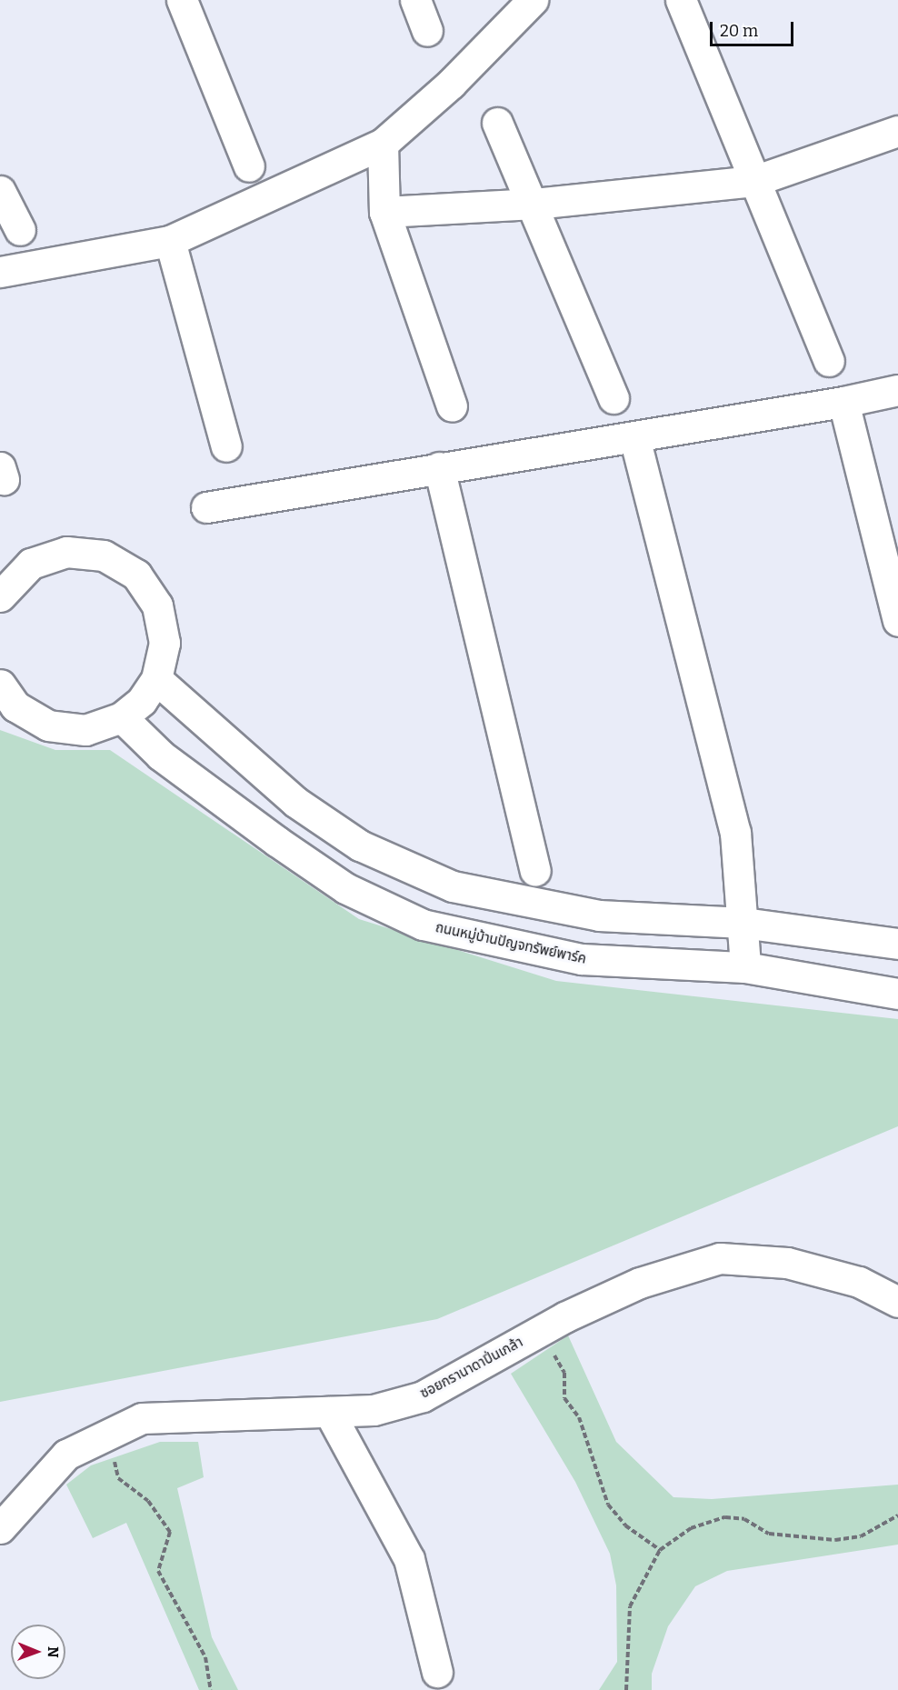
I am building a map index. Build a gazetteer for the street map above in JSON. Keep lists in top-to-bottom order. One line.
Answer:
{"streets":{"street":["ถนนหมู่บ้านปัญจทรัพย์พาร์ค","ซอยกรานาดาปิ่นเกล้า"]},"scale_bar":"20 m","north":"right"}
